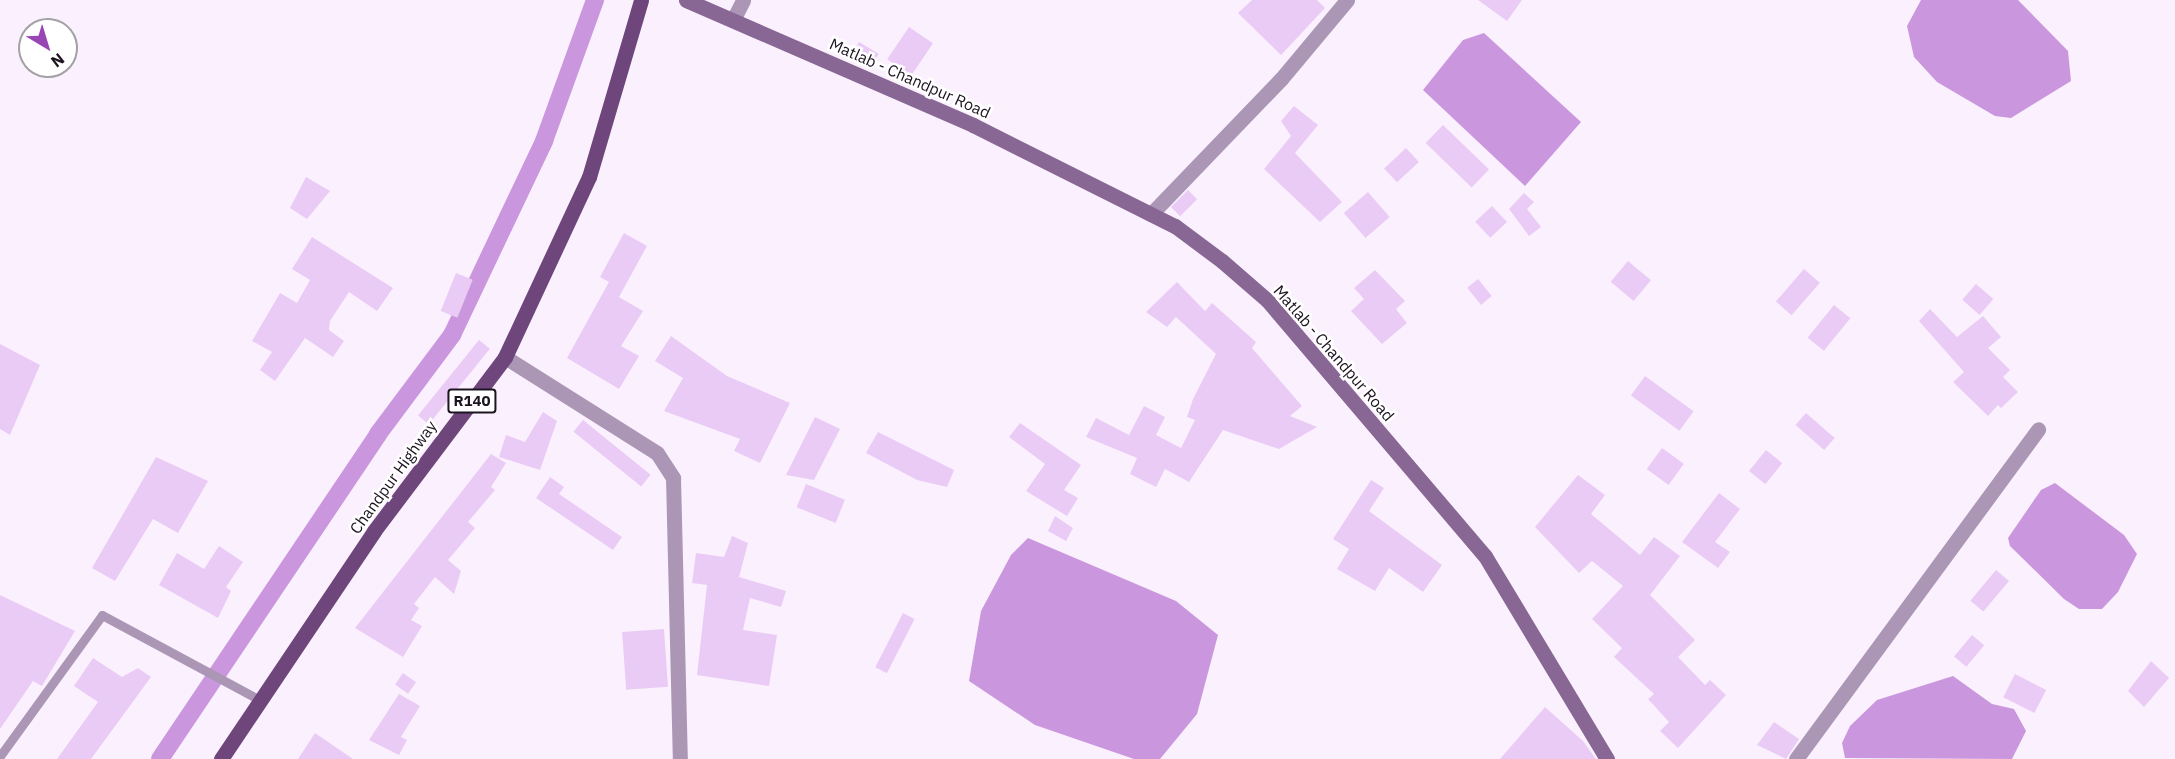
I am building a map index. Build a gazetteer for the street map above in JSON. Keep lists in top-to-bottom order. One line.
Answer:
{"streets":{"main road":["Matlab - Chandpur Road","R140","Chandpur Highway"]},"north":"bottom right"}
